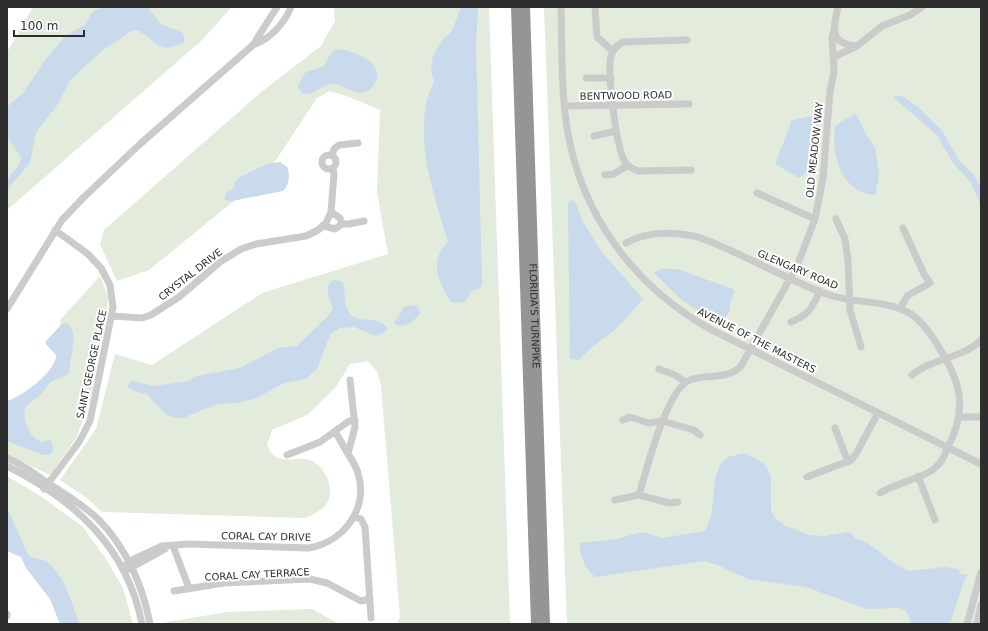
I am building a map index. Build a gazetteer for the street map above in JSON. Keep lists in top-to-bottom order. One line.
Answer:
{"streets":{"highway":["FLORIDA'S TURNPIKE"],"street":["BENTWOOD ROAD","OLD MEADOW WAY","GLENGARY ROAD","CRYSTAL DRIVE","AVENUE OF THE MASTERS","SAINT GEORGE PLACE","CORAL CAY DRIVE","CORAL CAY TERRACE"]},"crossings":[["BENTWOOD ROAD","AVENUE OF THE MASTERS"],["OLD MEADOW WAY","GLENGARY ROAD"],["OLD MEADOW WAY","AVENUE OF THE MASTERS"],["GLENGARY ROAD","AVENUE OF THE MASTERS"],["CRYSTAL DRIVE","SAINT GEORGE PLACE"]],"scale_bar":"100 m"}
